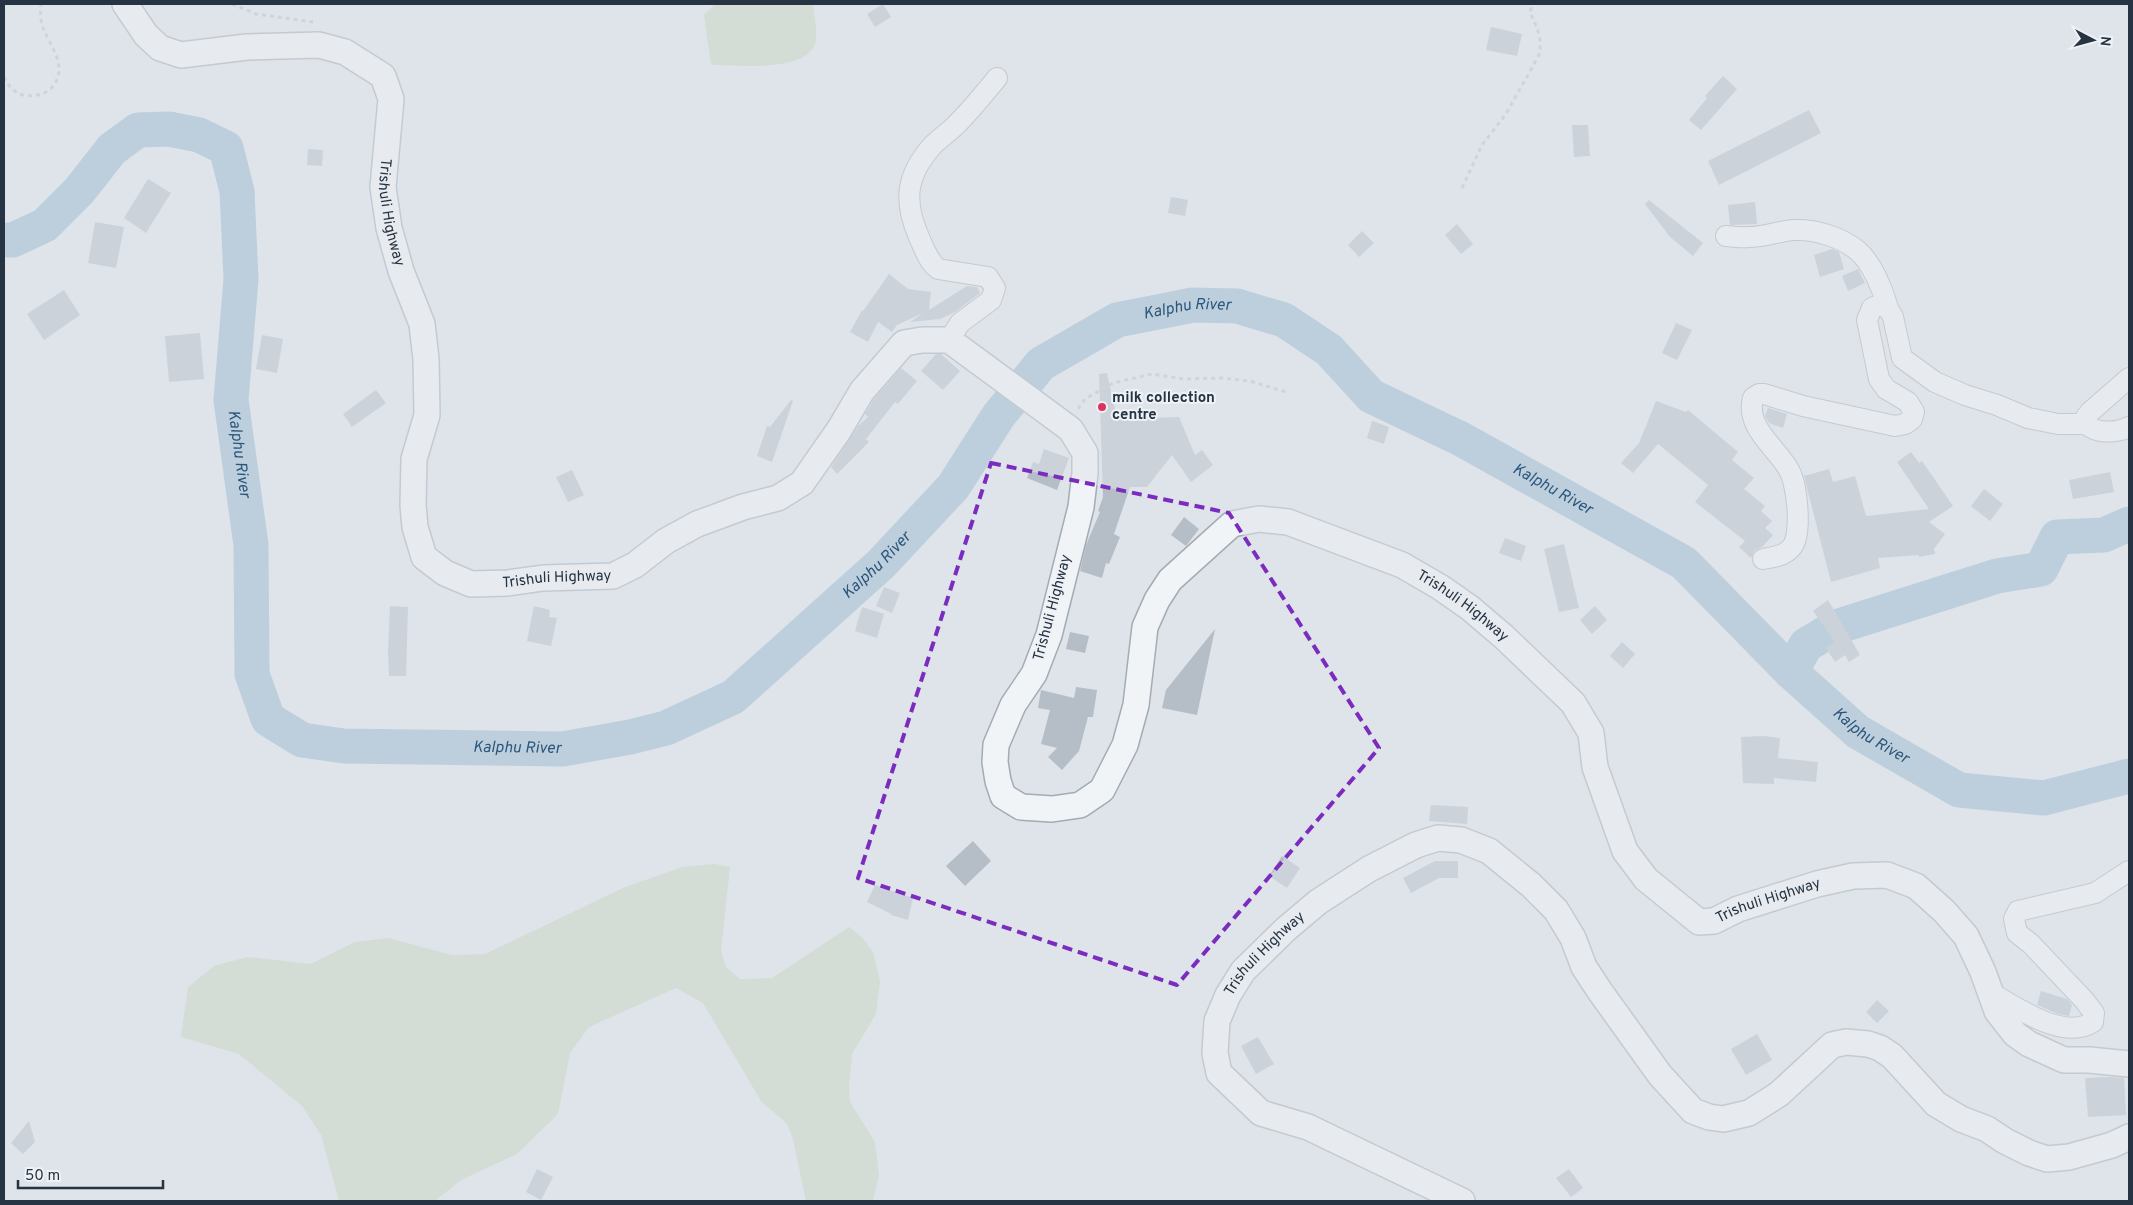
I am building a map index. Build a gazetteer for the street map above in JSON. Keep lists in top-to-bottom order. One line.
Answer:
{"streets":{"street":["Trishuli Highway"]},"water":["Kalphu River"],"places":["milk collection centre"],"scale_bar":"50 m","north":"right"}
